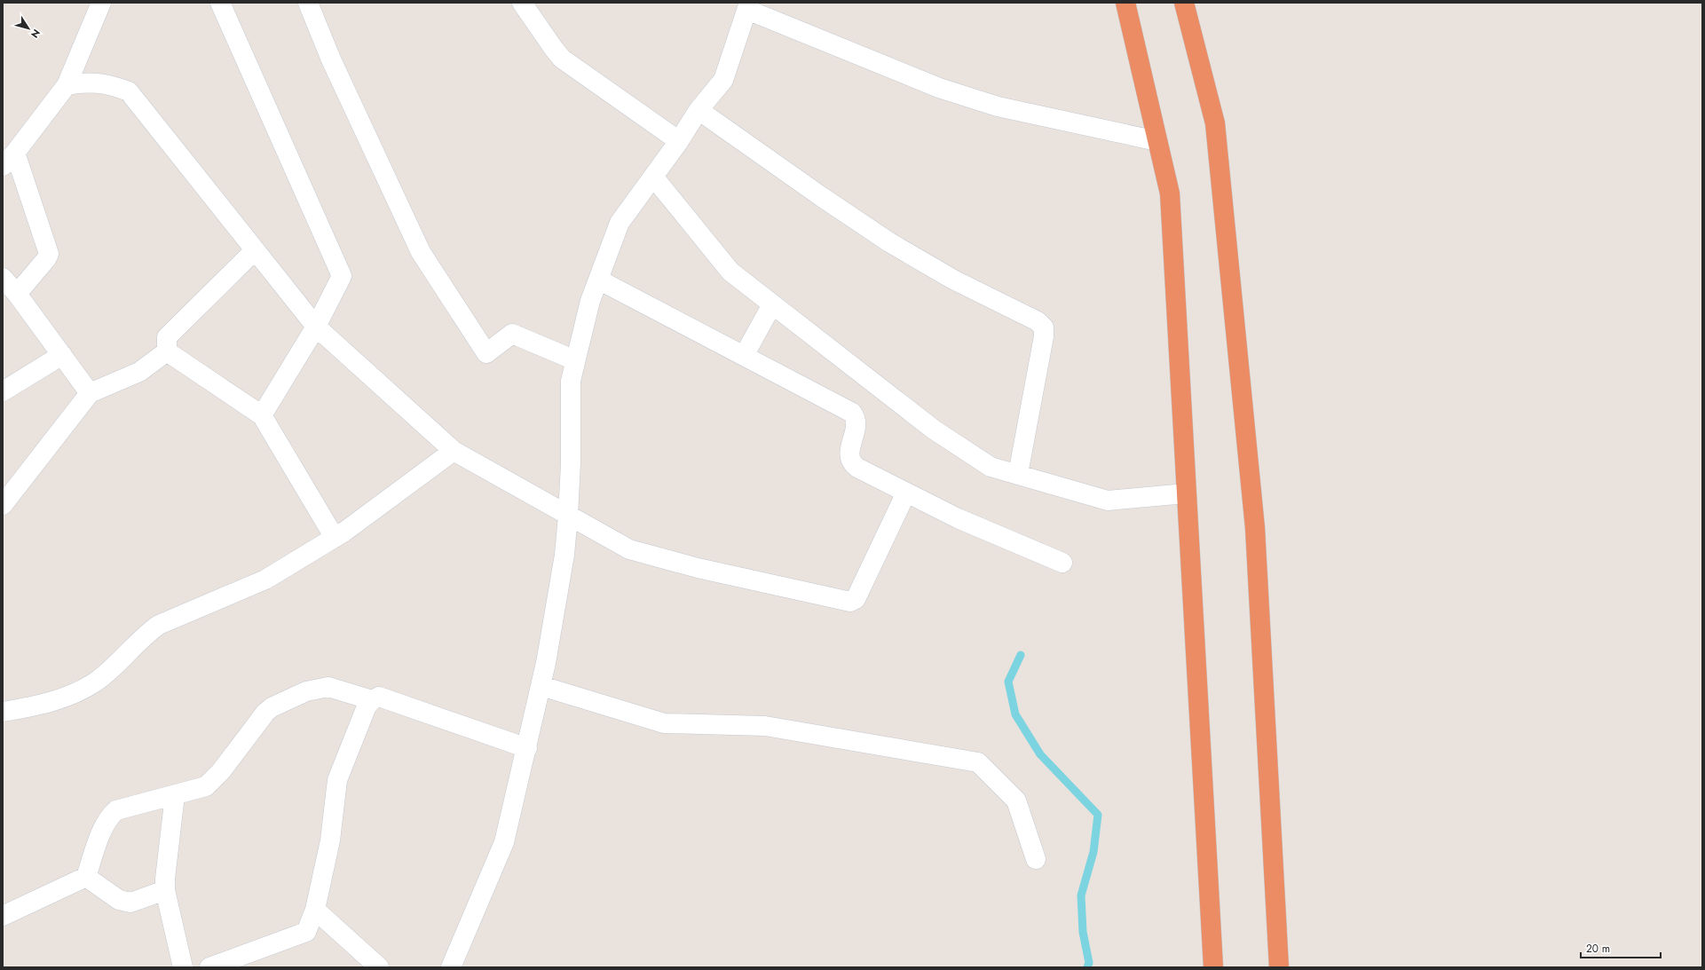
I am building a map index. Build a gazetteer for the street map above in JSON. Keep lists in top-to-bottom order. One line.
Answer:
{"scale_bar":"20 m","north":"bottom right"}
